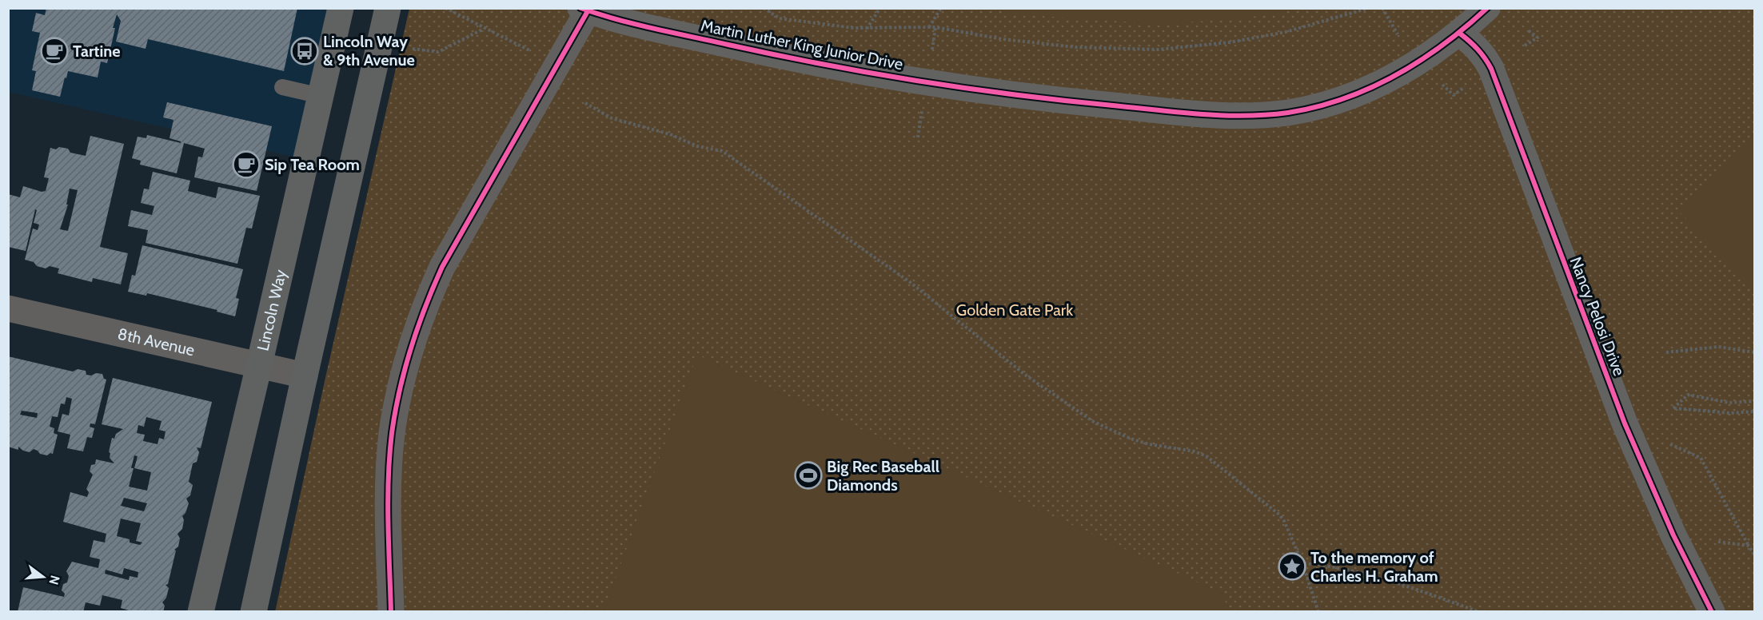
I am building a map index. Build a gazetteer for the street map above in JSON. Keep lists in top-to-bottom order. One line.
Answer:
{"streets":{"main road":["Lincoln Way"],"street":["Martin Luther King Junior Drive","Nancy Pelosi Drive","8th Avenue"]},"crossings":[["Martin Luther King Junior Drive","Nancy Pelosi Drive"],["Lincoln Way","8th Avenue"]],"parks":["Golden Gate Park"],"places":{"cafe":["Tartine","Sip Tea Room"],"bus stop":["Lincoln Way & 9th Avenue"],"sports":["Big Rec Baseball Diamonds"],"place":["To the memory of Charles H. Graham"]},"north":"right"}
